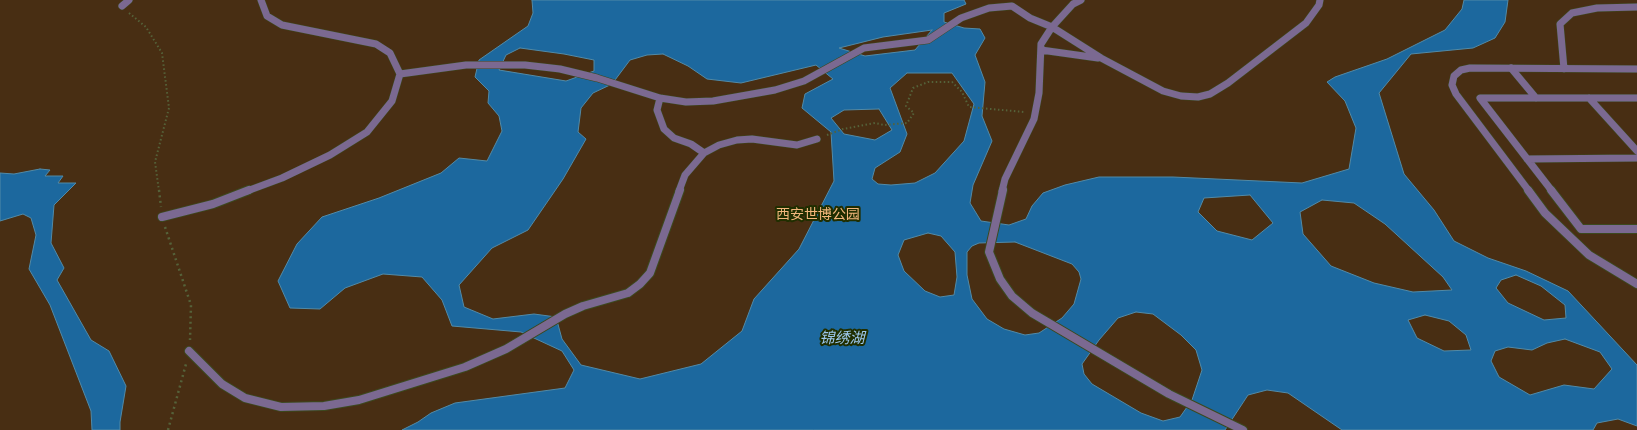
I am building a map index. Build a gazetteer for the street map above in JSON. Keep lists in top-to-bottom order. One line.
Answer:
{"water":["锦绣湖"],"parks":["西安世博公园"]}
